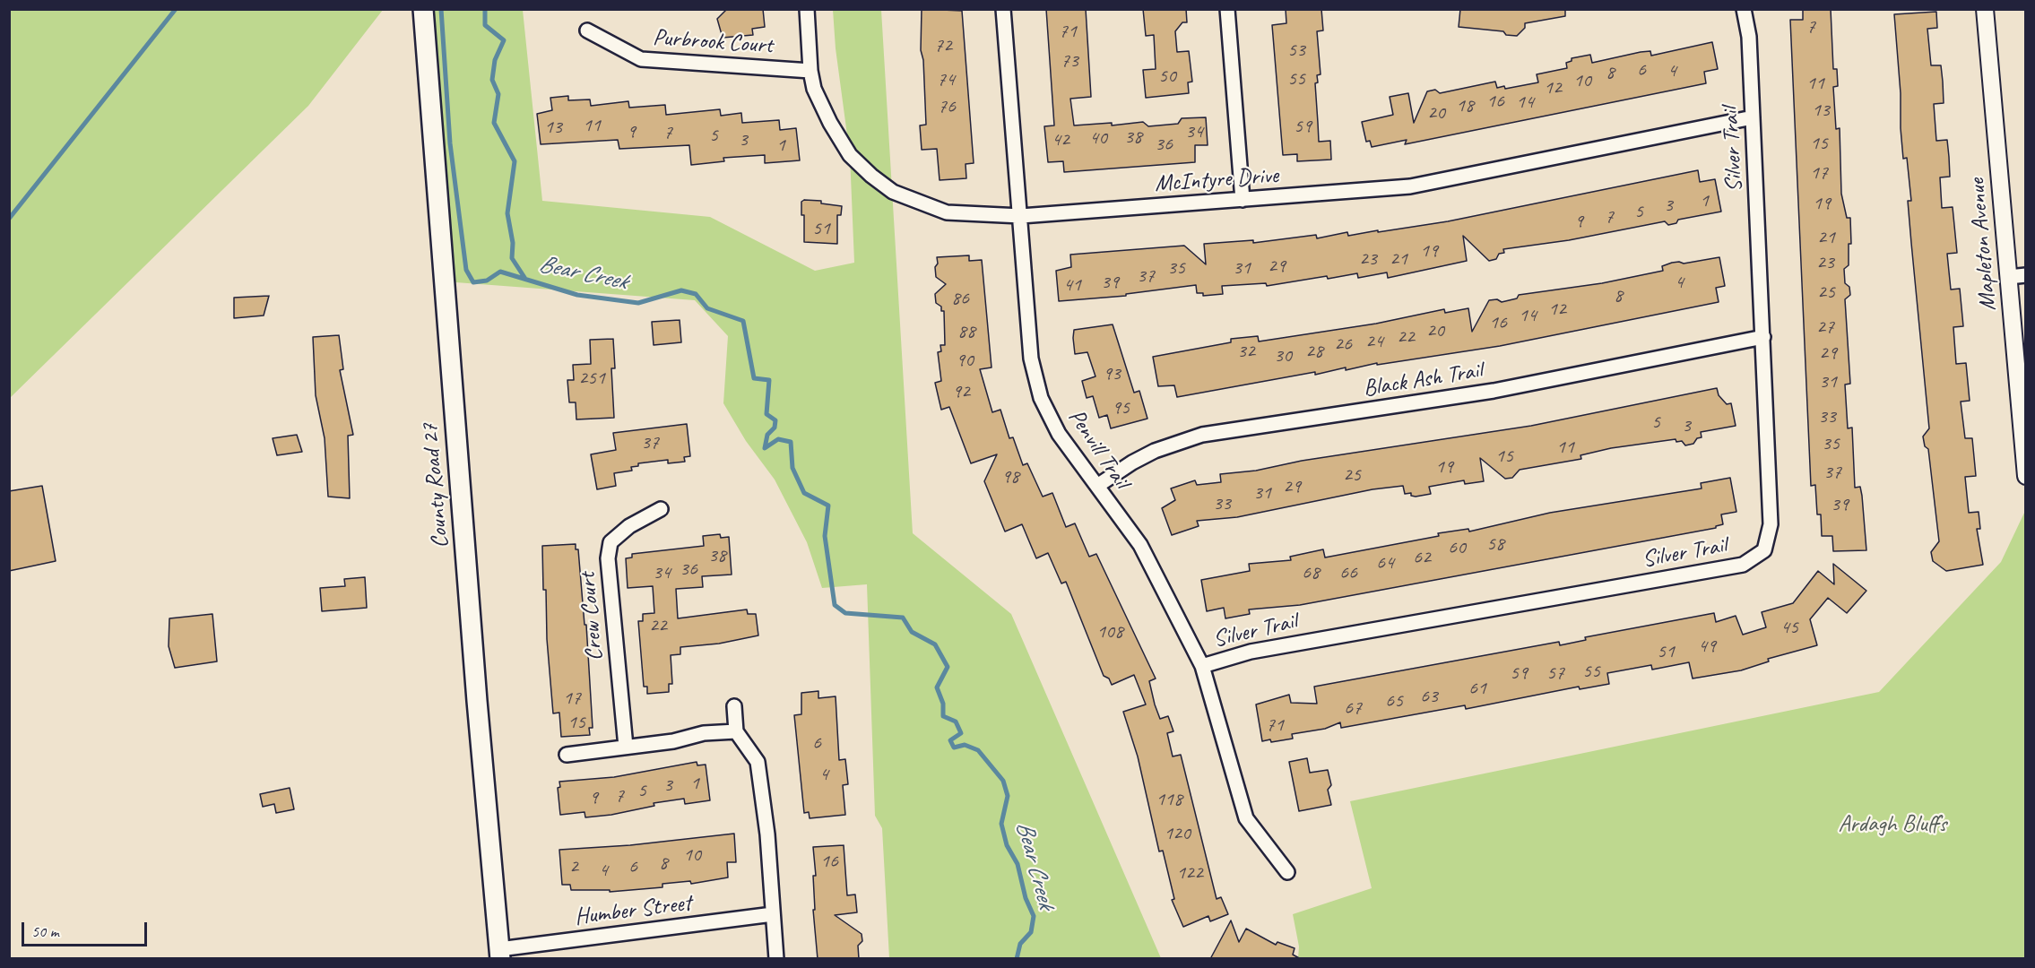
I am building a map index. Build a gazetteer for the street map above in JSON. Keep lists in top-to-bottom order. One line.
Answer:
{"streets":{"main road":["County Road 27"],"street":["Purbrook Court","Silver Trail","McIntyre Drive","Mapleton Avenue","Black Ash Trail","Penvill Trail","Crew Court","Humber Street"]},"crossings":[["Purbrook Court","McIntyre Drive"],["Silver Trail","McIntyre Drive"],["Silver Trail","Black Ash Trail"],["Silver Trail","Penvill Trail"],["McIntyre Drive","Penvill Trail"],["Black Ash Trail","Penvill Trail"],["County Road 27","Humber Street"]],"water":["Bear Creek"],"parks":["Ardagh Bluffs"],"house_numbers":["7","71","72","53","73","6","4","8","50","55","74","10","11","12","16","14","18","76","13","20","11","59","13","9","34","7","5","38","40","3","42","15","36","1","17","1","19","3","5","7","9","51","21","19","23","21","23","29","35","31","37","39","4","41","25","8","86","12","14","16","27","20","88","22","24","26","32","28","29","30","90","93","251","31","92","95","33","5","3","37","35","11","15","19","37","25","98","29","31","33","39","58","60","38","62","64","36","34","68","66","22","45","108","49","51","55","59","57","61","63","17","65","67","15","71","6","4","1","3","5","7","9","118","120","10","16","8","2","6","4","122"],"scale_bar":"50 m"}
